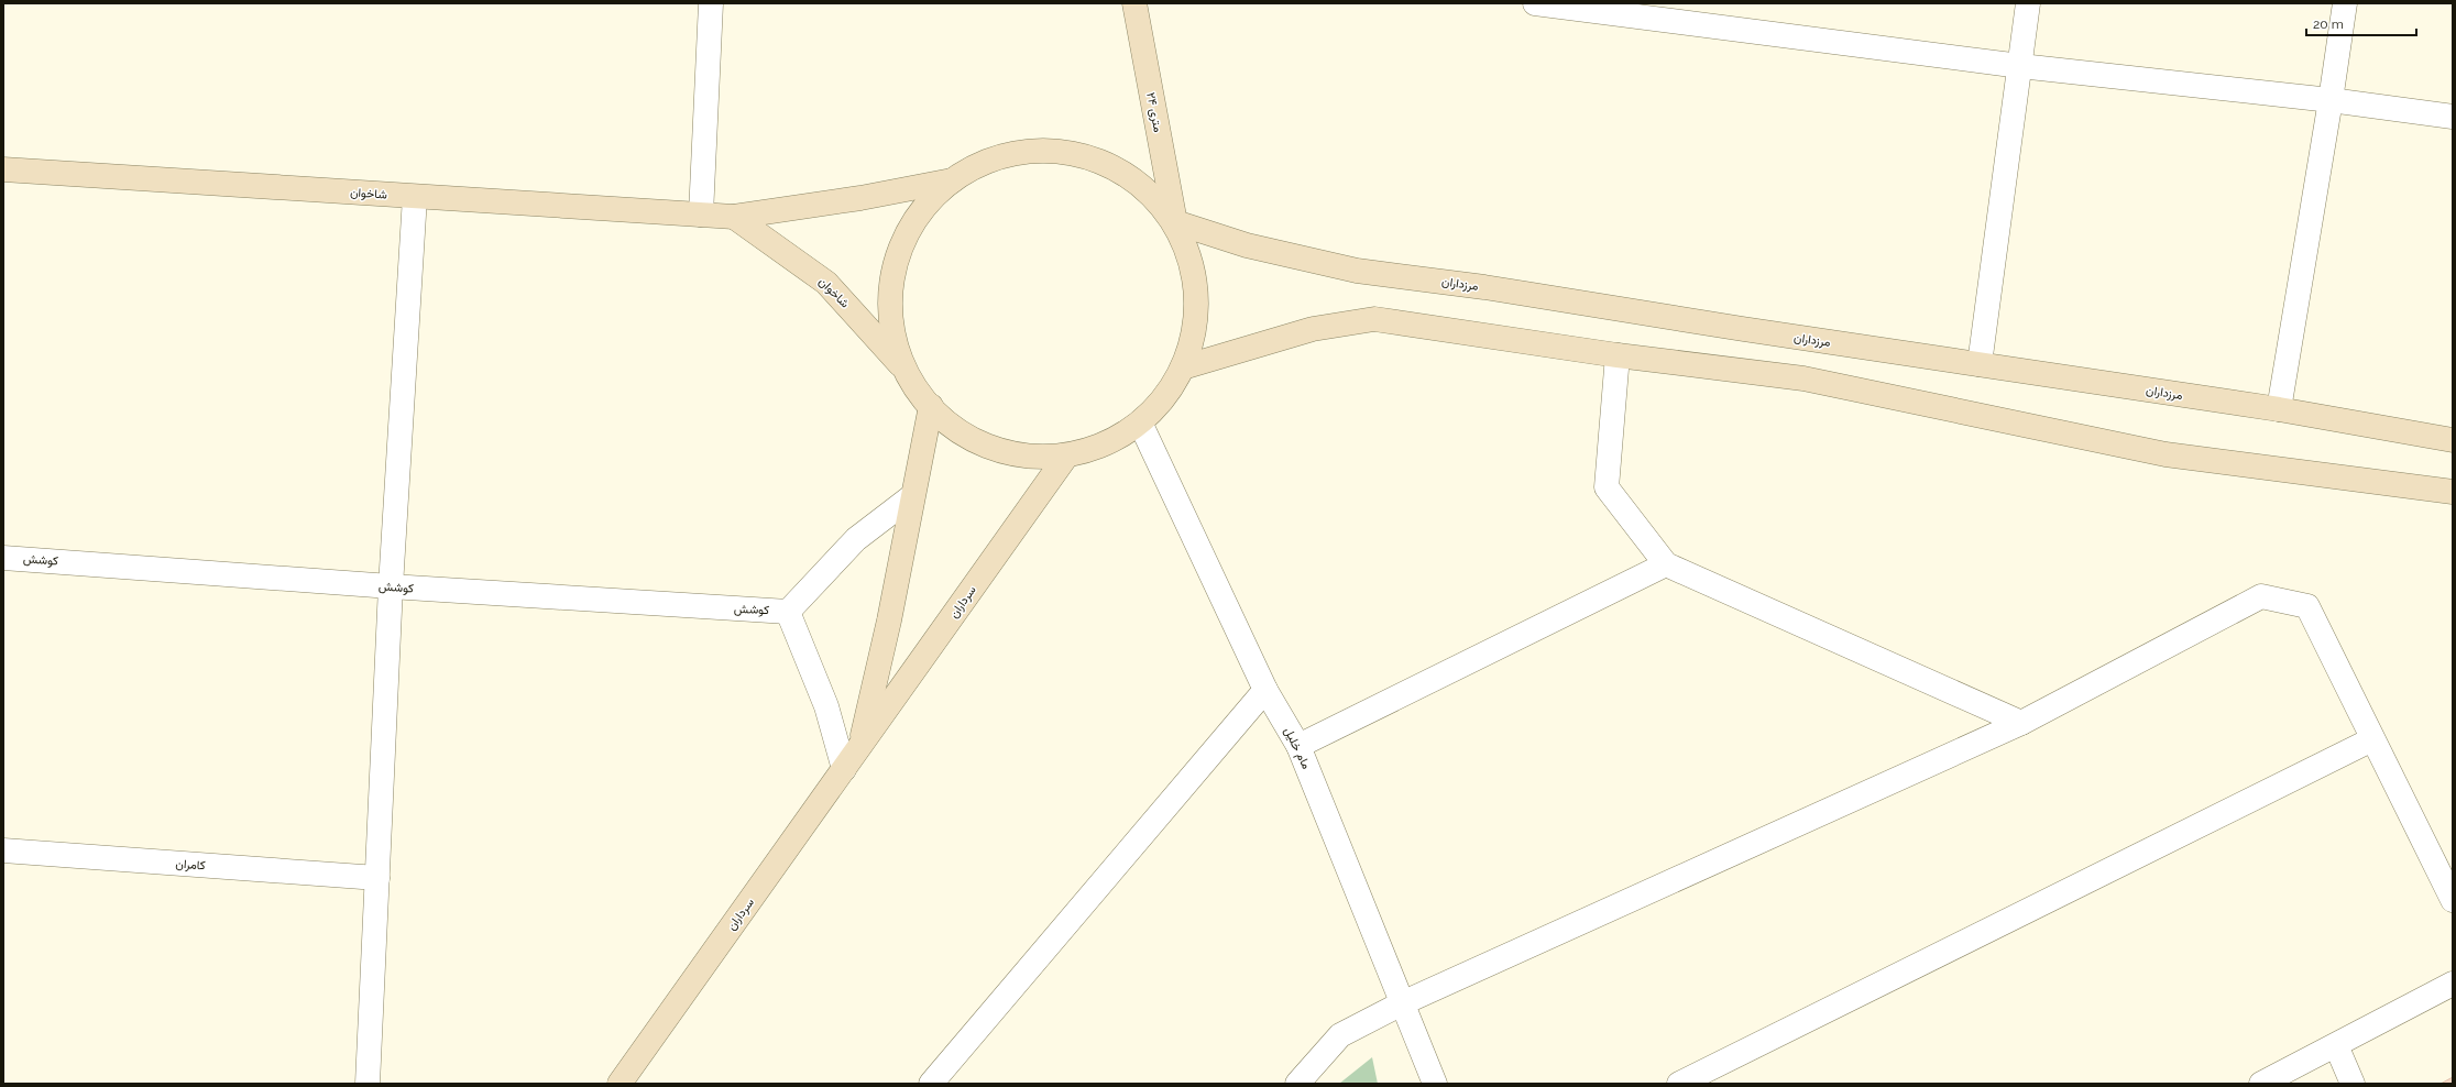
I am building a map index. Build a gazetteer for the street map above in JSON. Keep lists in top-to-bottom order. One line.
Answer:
{"streets":{"street":["۲۴ متری","شاخوان","مرزداران","کوشش","سرداران","مام خلیل","کامران"]},"crossings":[["۲۴ متری","مرزداران"],["شاخوان","سرداران"]],"scale_bar":"20 m"}
